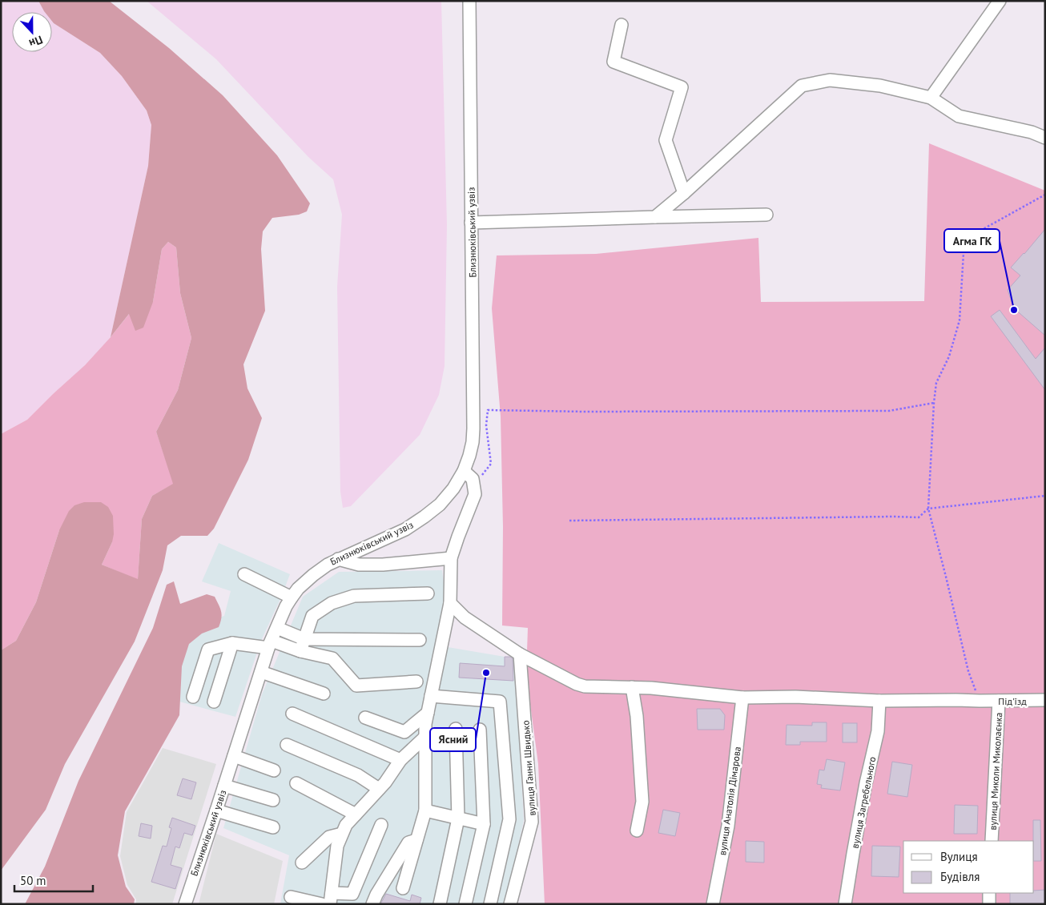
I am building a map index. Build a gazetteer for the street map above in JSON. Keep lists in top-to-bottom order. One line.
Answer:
{"streets":{"street":["Близнюківський узвіз","Під'їзд","вулиця Ганни Швидько","вулиця Миколи Миколаєнка","вулиця Анатолія Дімарова","вулиця Загребельного"]},"crossings":[["Під'їзд","вулиця Ганни Швидько"],["Під'їзд","вулиця Миколи Миколаєнка"],["Під'їзд","вулиця Анатолія Дімарова"],["Під'їзд","вулиця Загребельного"]],"places":["Агма ГК","Ясний"],"legend":["Вулиця","Будівля"],"scale_bar":"50 m","north":"bottom"}
